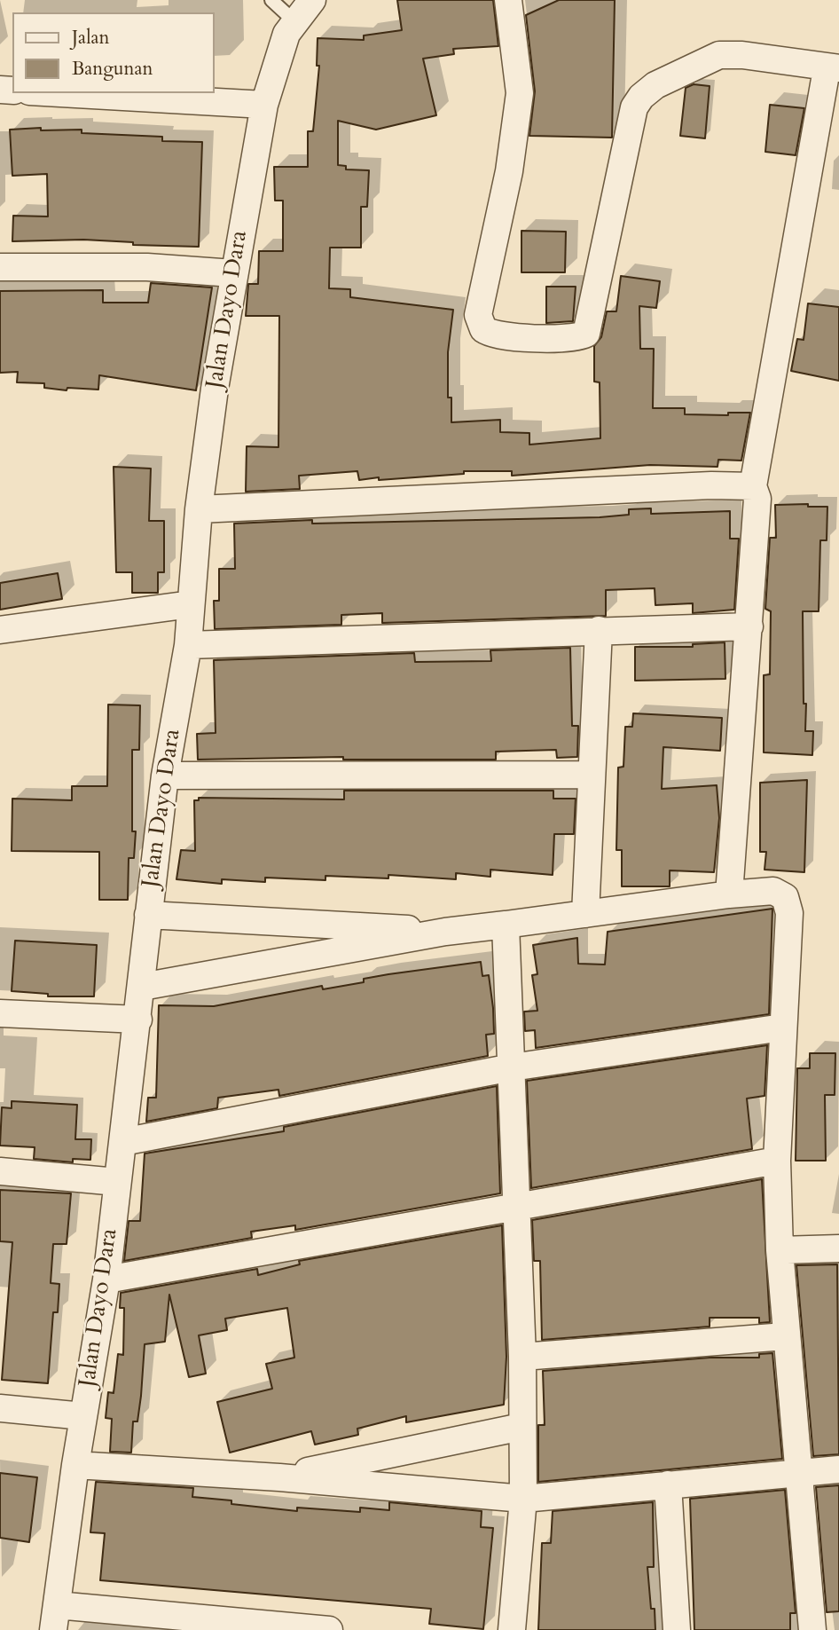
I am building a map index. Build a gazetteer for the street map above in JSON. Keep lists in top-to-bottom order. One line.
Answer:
{"streets":{"street":["Jalan Dayo Dara"]},"legend":["Jalan","Bangunan"]}
